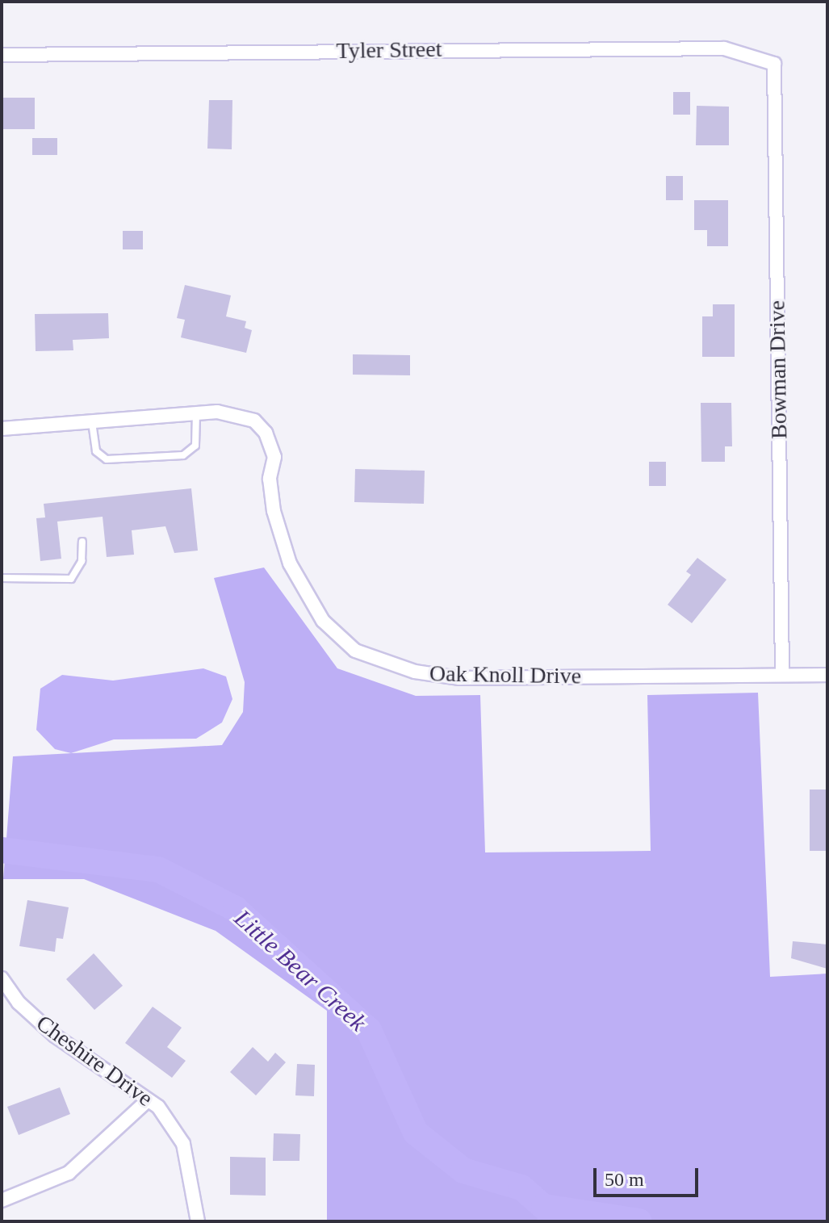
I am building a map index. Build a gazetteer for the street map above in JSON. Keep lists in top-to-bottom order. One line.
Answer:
{"streets":{"street":["Tyler Street","Bowman Drive","Oak Knoll Drive","Cheshire Drive"]},"crossings":[["Tyler Street","Bowman Drive"],["Bowman Drive","Oak Knoll Drive"]],"water":["Little Bear Creek"],"scale_bar":"50 m"}
